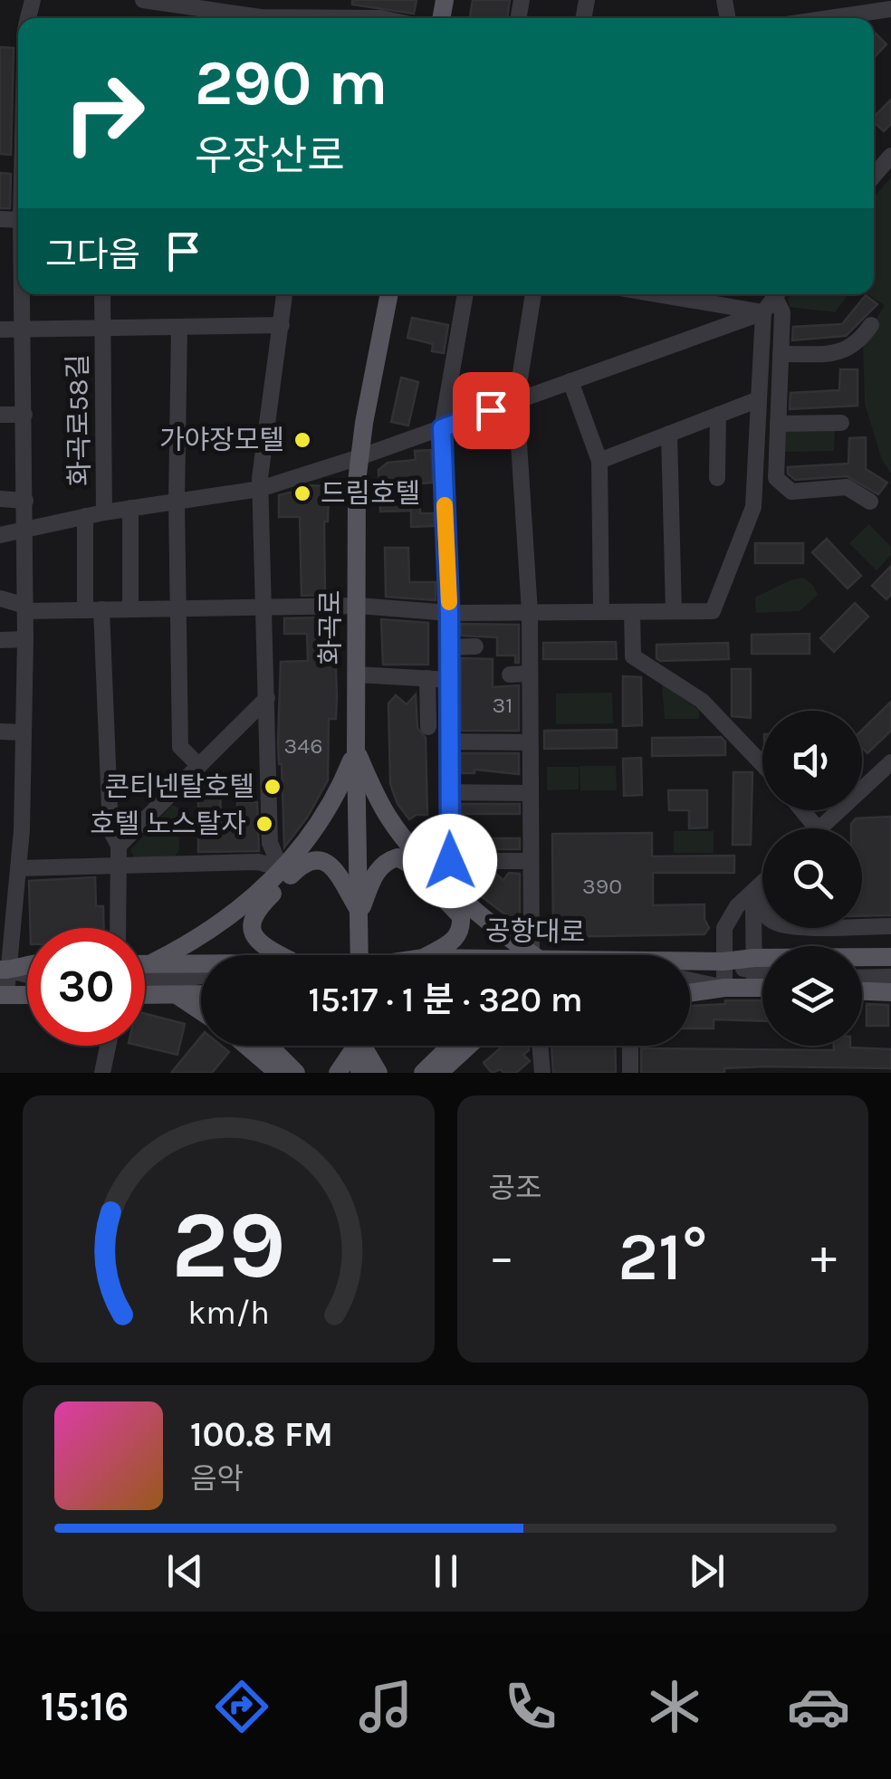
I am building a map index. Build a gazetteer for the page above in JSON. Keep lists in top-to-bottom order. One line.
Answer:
{"streets":{"main road":["화곡로","공항대로"],"street":["화곡로58길"]},"crossings":[["화곡로58길","화곡로"]],"places":["가야장모텔","드림호텔","콘티넨탈호텔","호텔 노스탈자"],"house_numbers":["31","346","390"],"page":{"turn":["290 m","우장산로"],"then":"그다음","limit":"30","trip":"15:17 · 1 분 · 320 m","tile":"공조","heat":["−","21°","+"],"song":["100.8 FM","음악"],"tabs":"15:16","gauge":["29","km/h"]}}
